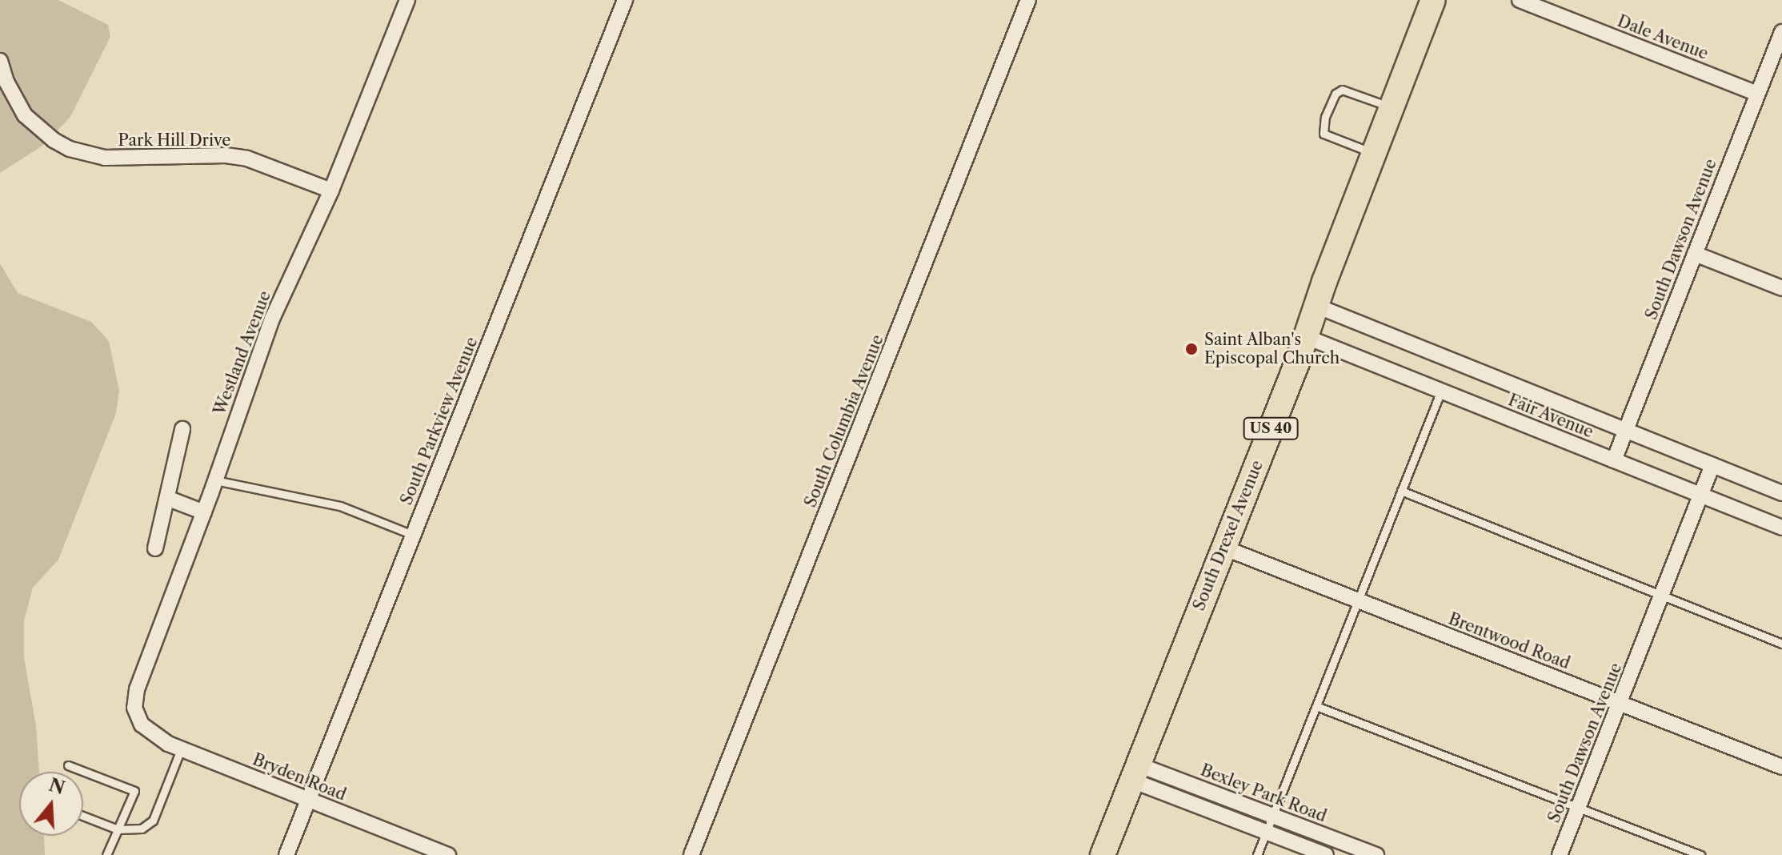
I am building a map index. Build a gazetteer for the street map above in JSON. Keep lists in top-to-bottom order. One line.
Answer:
{"streets":{"main road":["US 40","South Drexel Avenue"],"street":["Dale Avenue","Park Hill Drive","South Dawson Avenue","Westland Avenue","Fair Avenue","South Parkview Avenue","South Columbia Avenue","Brentwood Road","Bryden Road","Bexley Park Road"]},"crossings":[["Dale Avenue","South Dawson Avenue"],["Park Hill Drive","Westland Avenue"],["South Dawson Avenue","Fair Avenue"],["South Dawson Avenue","Brentwood Road"],["Westland Avenue","Bryden Road"],["Fair Avenue","South Drexel Avenue"],["South Parkview Avenue","Bryden Road"],["South Drexel Avenue","Brentwood Road"],["South Drexel Avenue","Bexley Park Road"]],"places":["Saint Alban's Episcopal Church"],"north":"top"}
